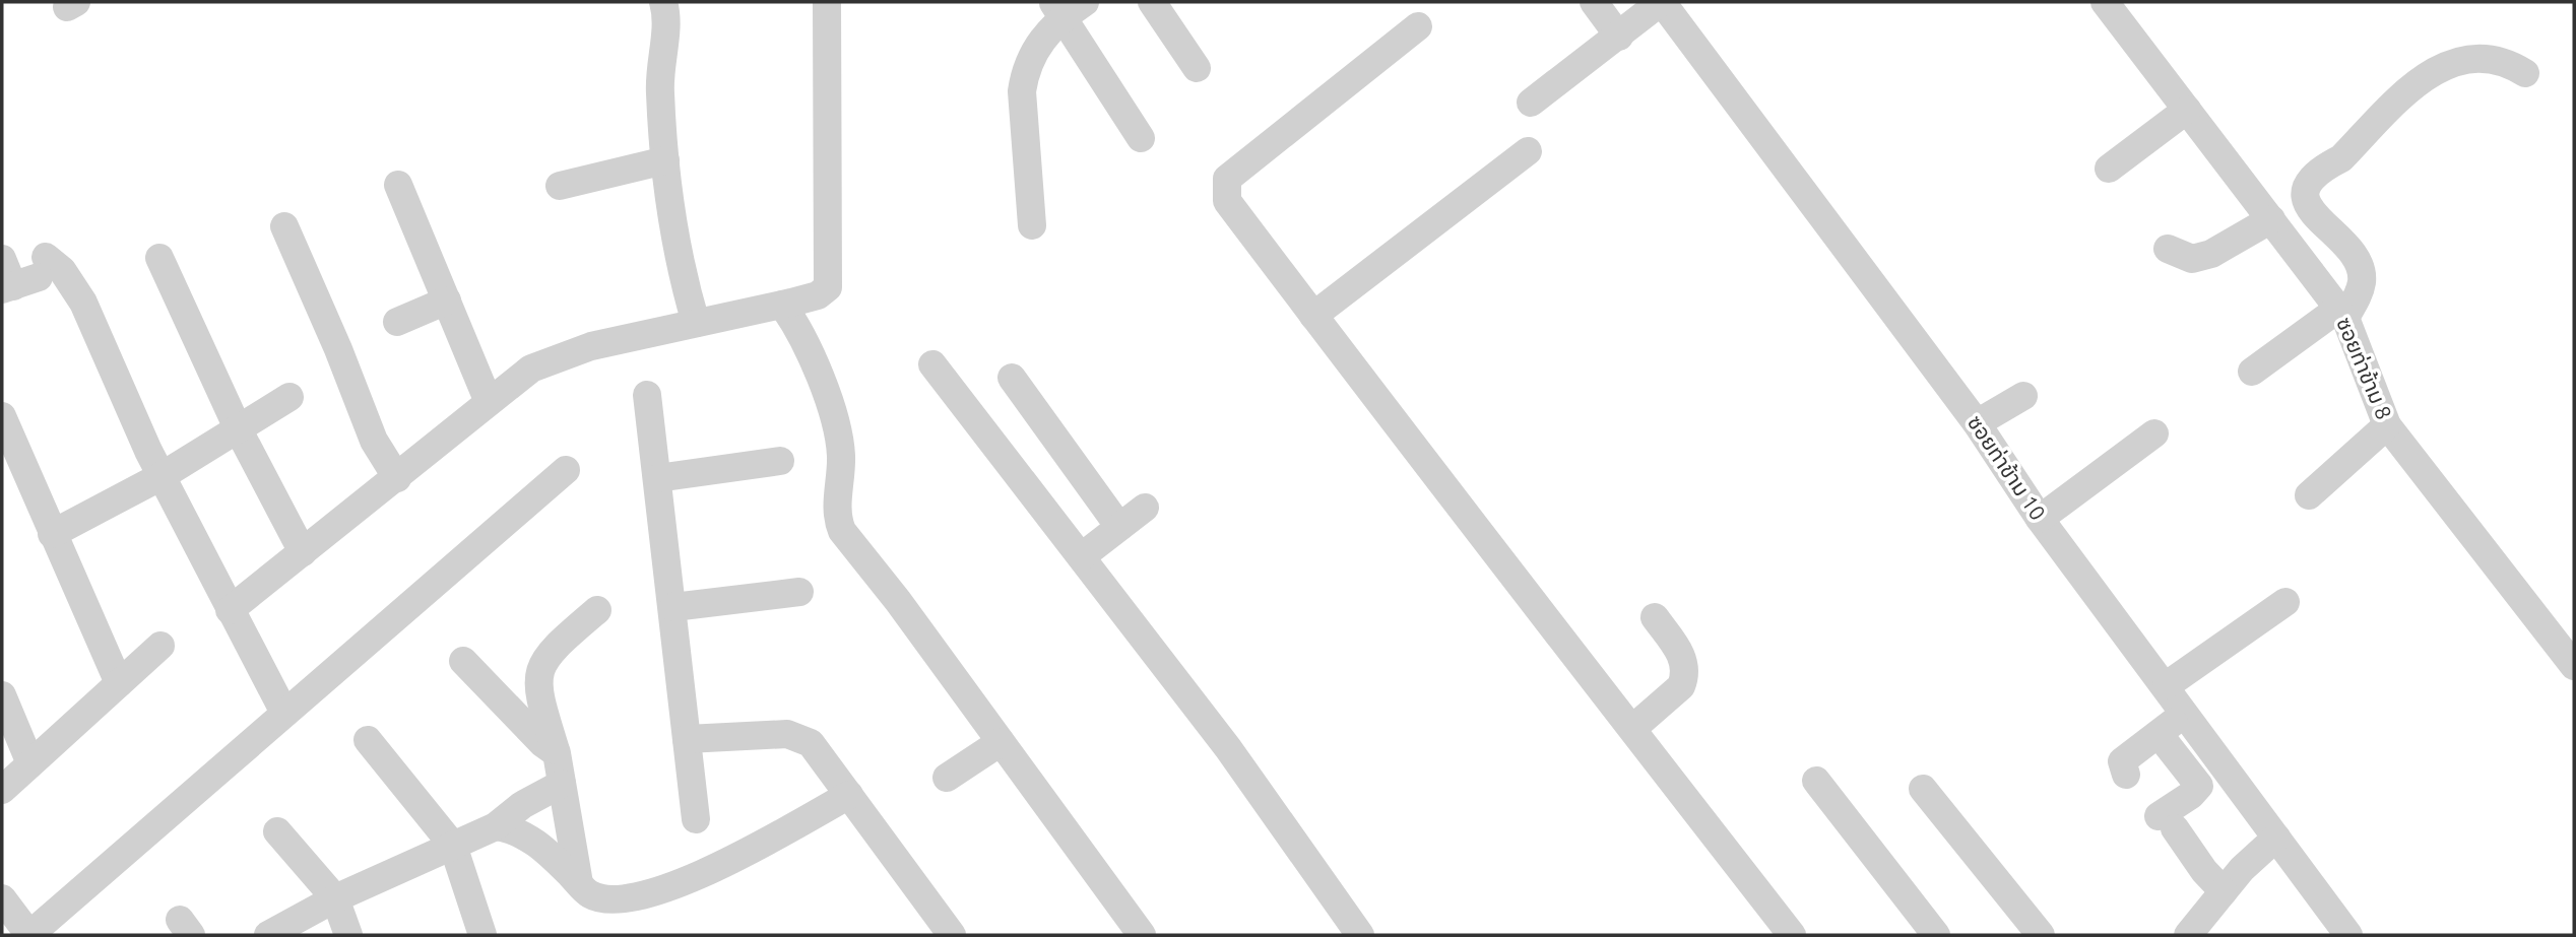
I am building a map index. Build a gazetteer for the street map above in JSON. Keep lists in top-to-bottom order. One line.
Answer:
{"streets":{"street":["ซอยท่าข้าม 8","ซอยท่าข้าม 10"]}}
